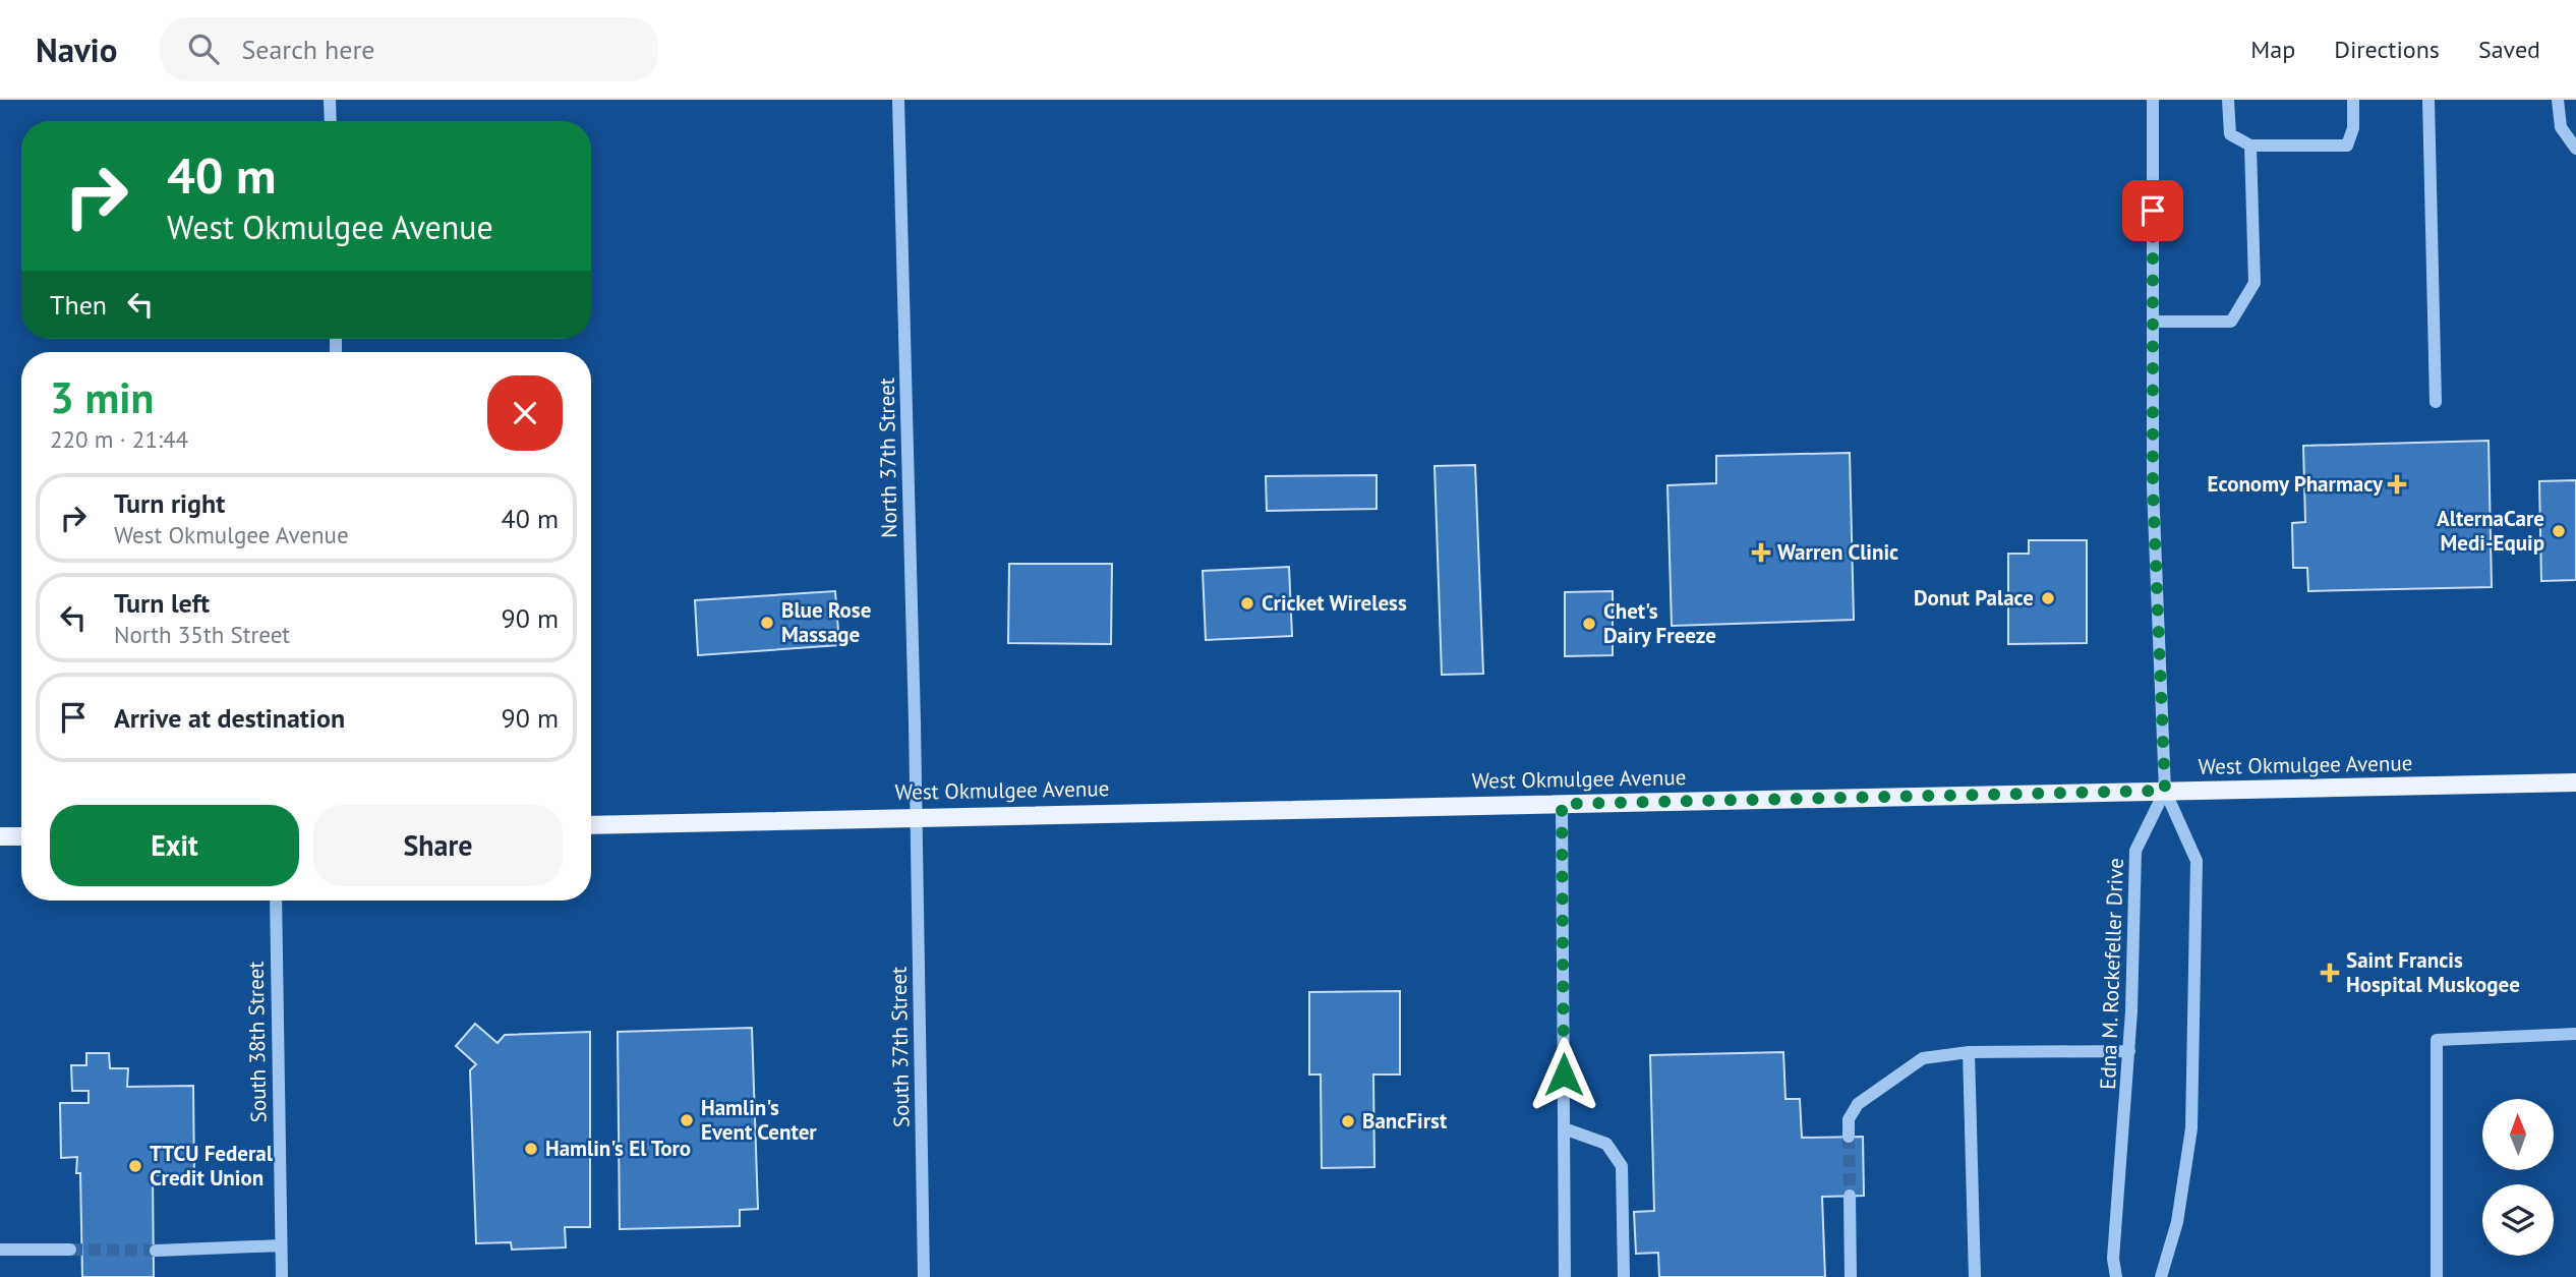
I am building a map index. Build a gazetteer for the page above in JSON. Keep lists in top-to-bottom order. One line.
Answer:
{"streets":{"main road":["West Okmulgee Avenue"],"street":["North 37th Street","Edna M. Rockefeller Drive","South 38th Street","South 37th Street"]},"crossings":[["North 37th Street","West Okmulgee Avenue"],["North 37th Street","South 37th Street"],["West Okmulgee Avenue","Edna M. Rockefeller Drive"],["West Okmulgee Avenue","South 37th Street"]],"places":{"health":["Economy Pharmacy","Warren Clinic","Saint Francis Hospital Muskogee"],"other":["AlternaCare Medi-Equip","Donut Palace","Cricket Wireless","Blue Rose Massage","Chet's Dairy Freeze","Hamlin's Event Center","BancFirst","Hamlin's El Toro","TTCU Federal Credit Union"]},"north":"top","page":{"header":"Navio","search":"Search here","nav":["Map","Directions","Saved"],"turn":["40 m","West Okmulgee Avenue"],"then":"Then","heading":["3 min","220 m · 21:44"],"list":[{"name":"Turn right","note":"West Okmulgee Avenue","value":"40 m"},{"name":"Turn left","note":"North 35th Street","value":"90 m"},{"name":"Arrive at destination","value":"90 m"}],"buttons":["Exit","Share"]}}
